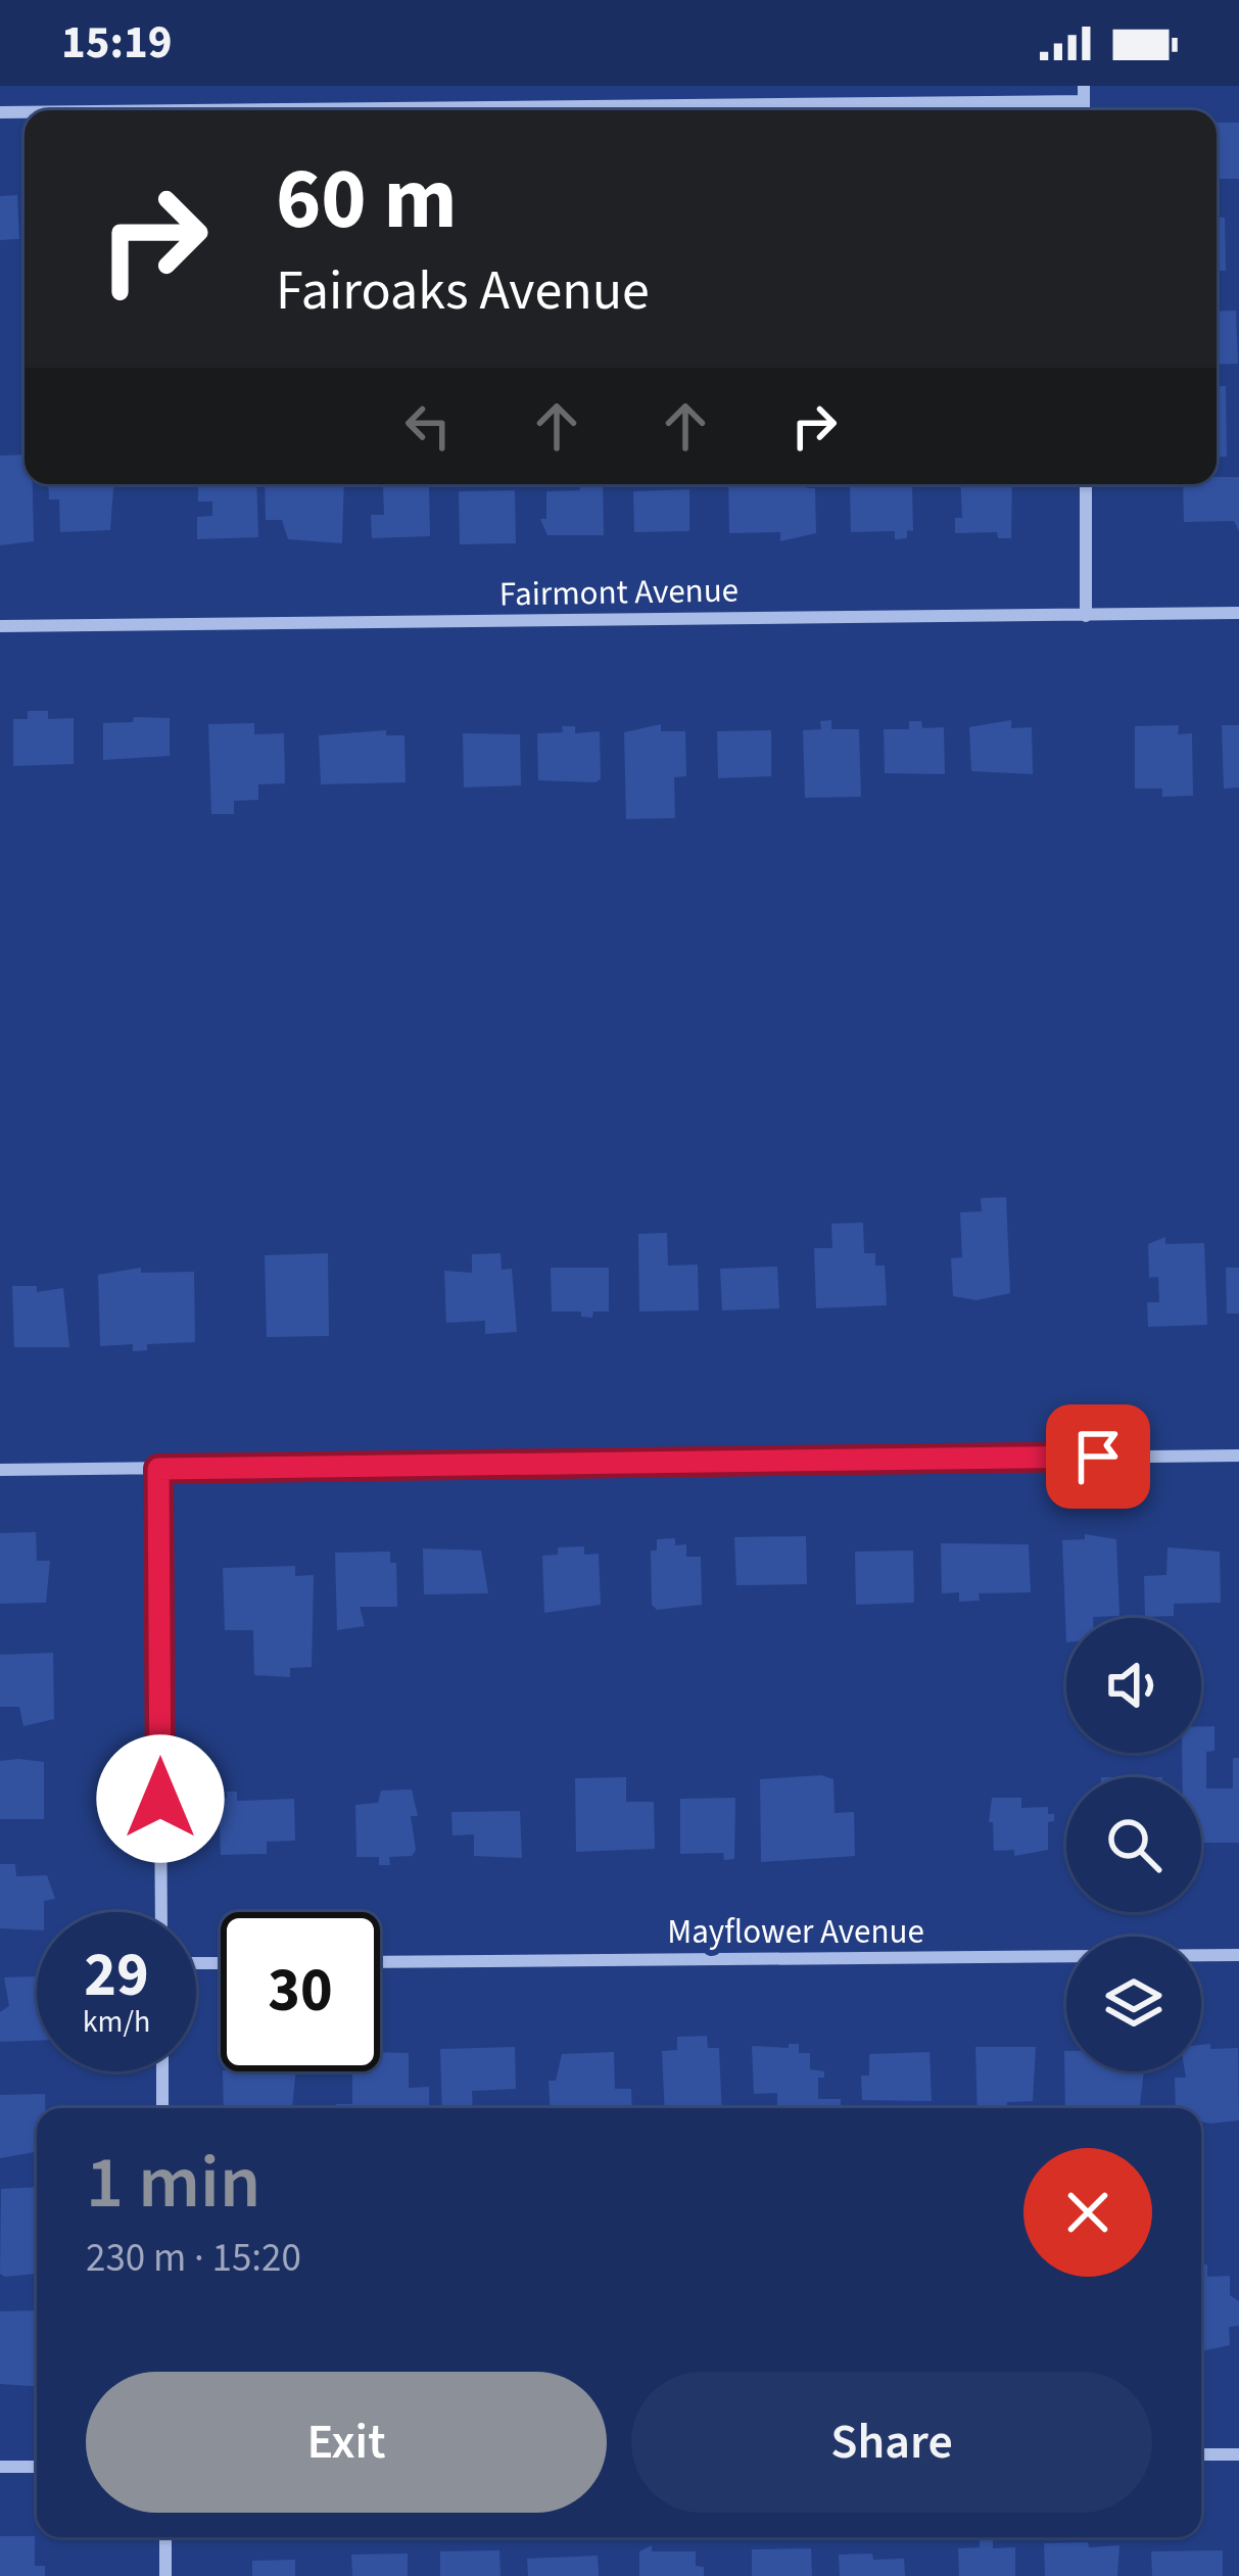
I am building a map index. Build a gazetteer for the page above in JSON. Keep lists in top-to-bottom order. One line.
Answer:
{"streets":{"street":["Fairmont Avenue","Mayflower Avenue"]},"page":{"status":"15:19","turn":["60 m","Fairoaks Avenue"],"speed":"29 km/h","limit":"30","heading":["1 min","230 m · 15:20"],"buttons":["Exit","Share"]}}
